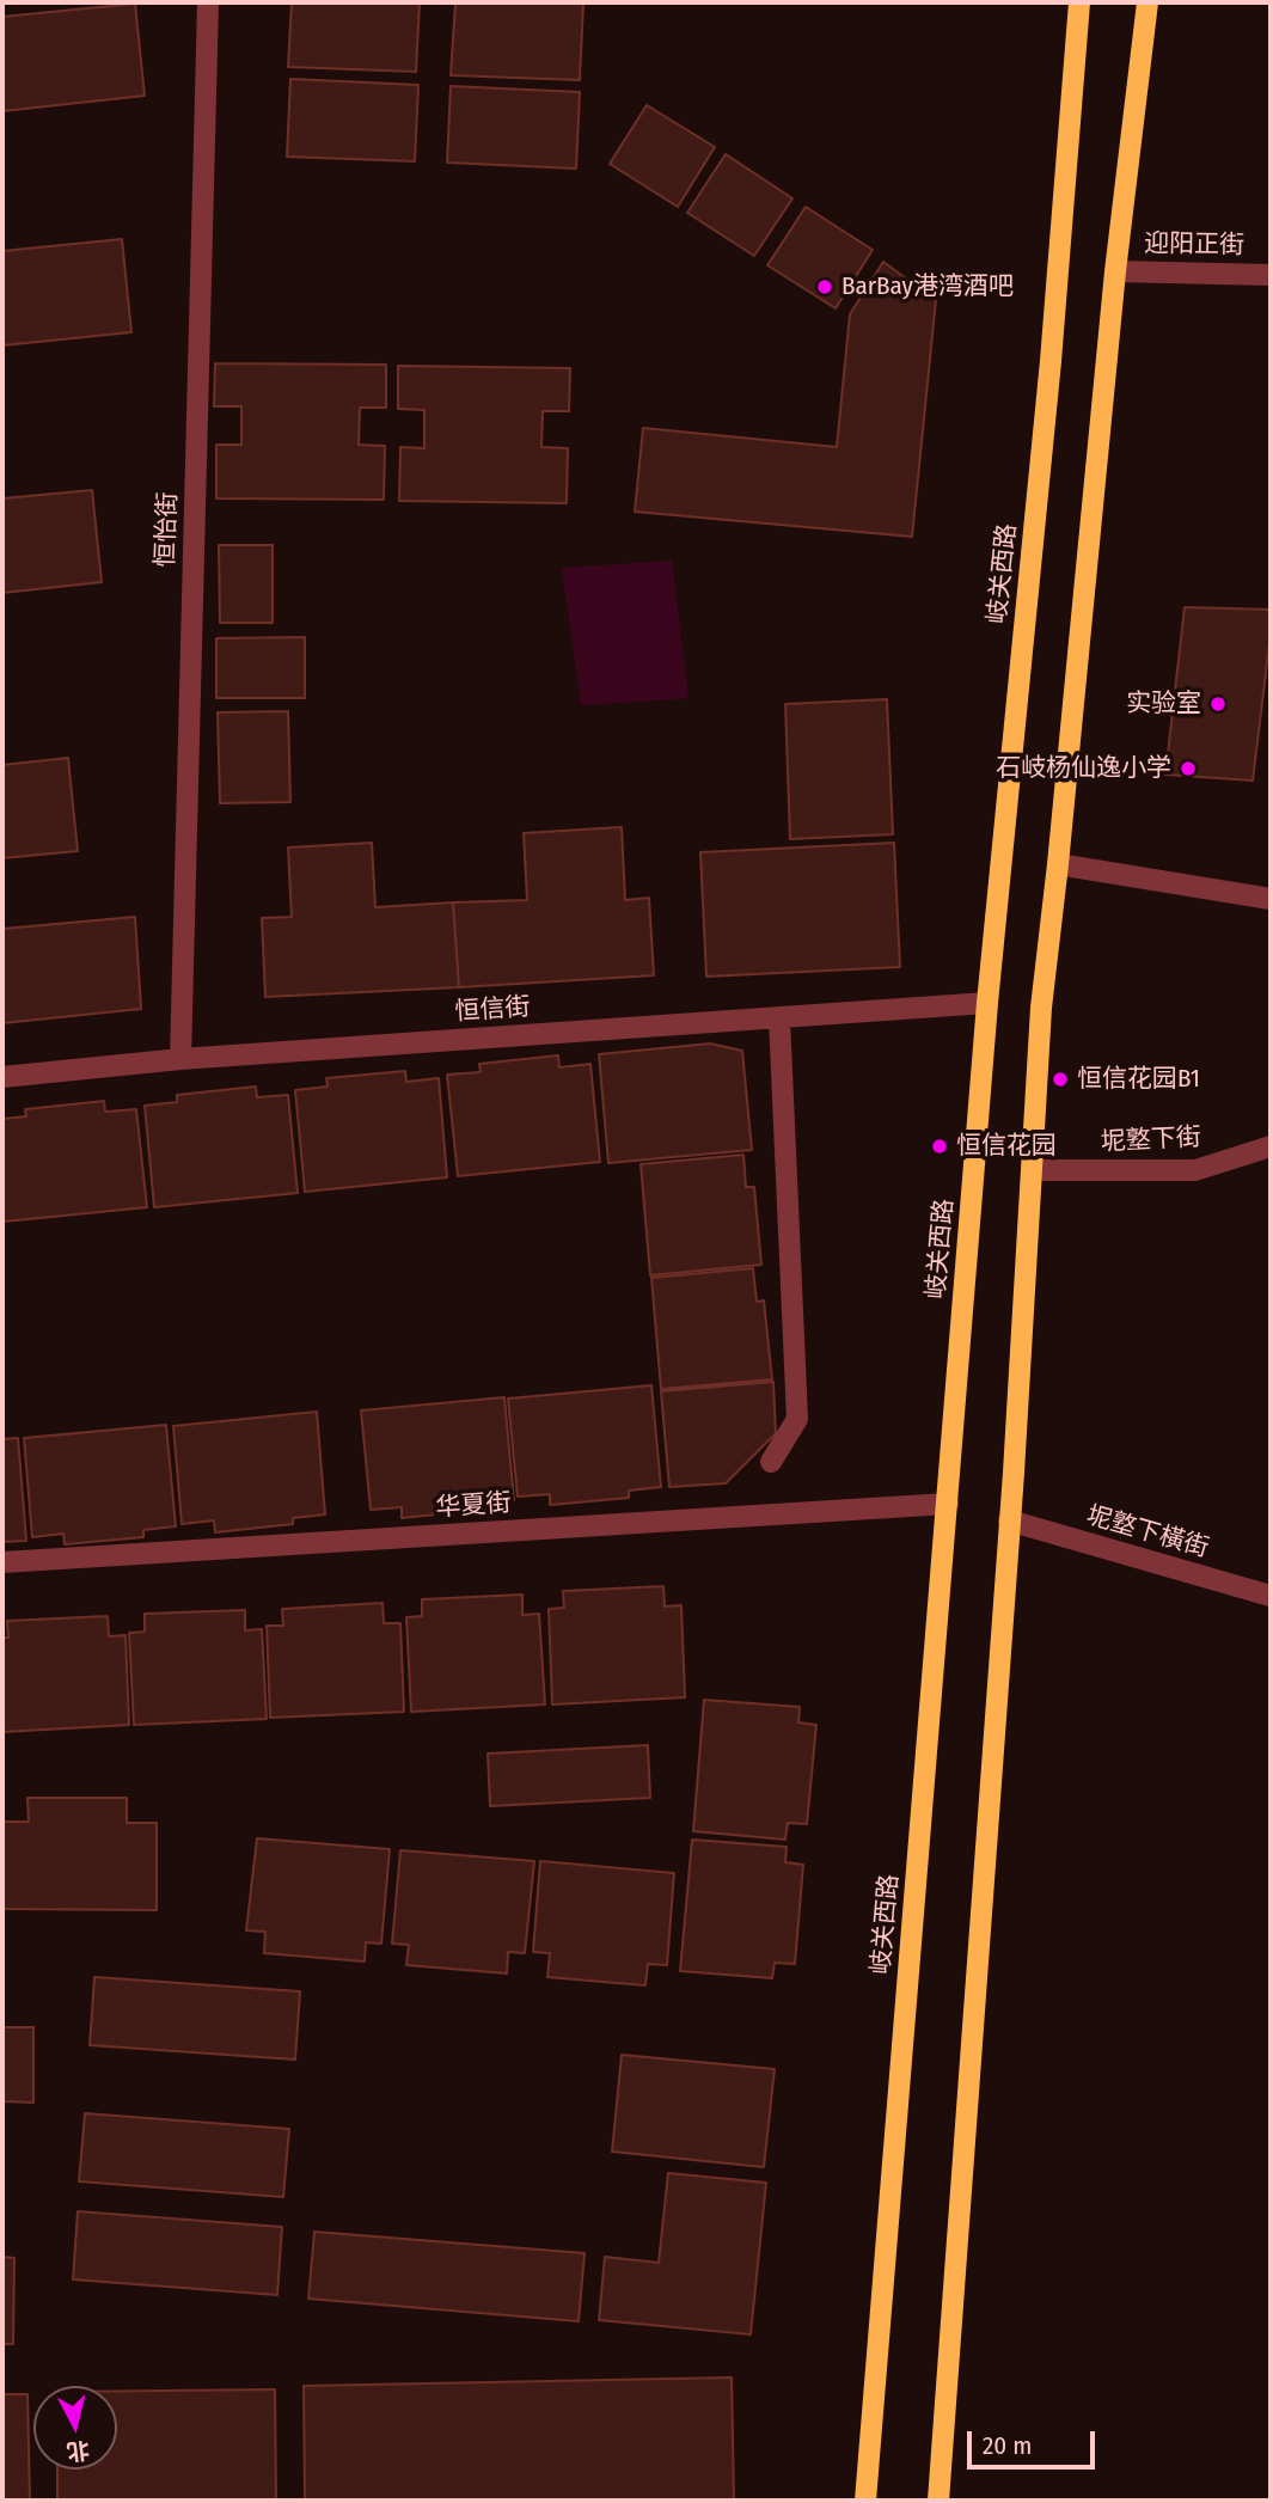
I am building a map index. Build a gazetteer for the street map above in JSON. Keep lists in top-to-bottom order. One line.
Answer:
{"streets":{"main road":["岐关西路"],"street":["迎阳正街","恒怡街","恒信街","坭墪下街","华夏街","坭墪下橫街"]},"crossings":[["恒怡街","恒信街"],["岐关西路","恒信街"],["岐关西路","华夏街"]],"places":["BarBay港湾酒吧","实验室","石岐杨仙逸小学","恒信花园B1","恒信花园"],"scale_bar":"20 m","north":"bottom"}
